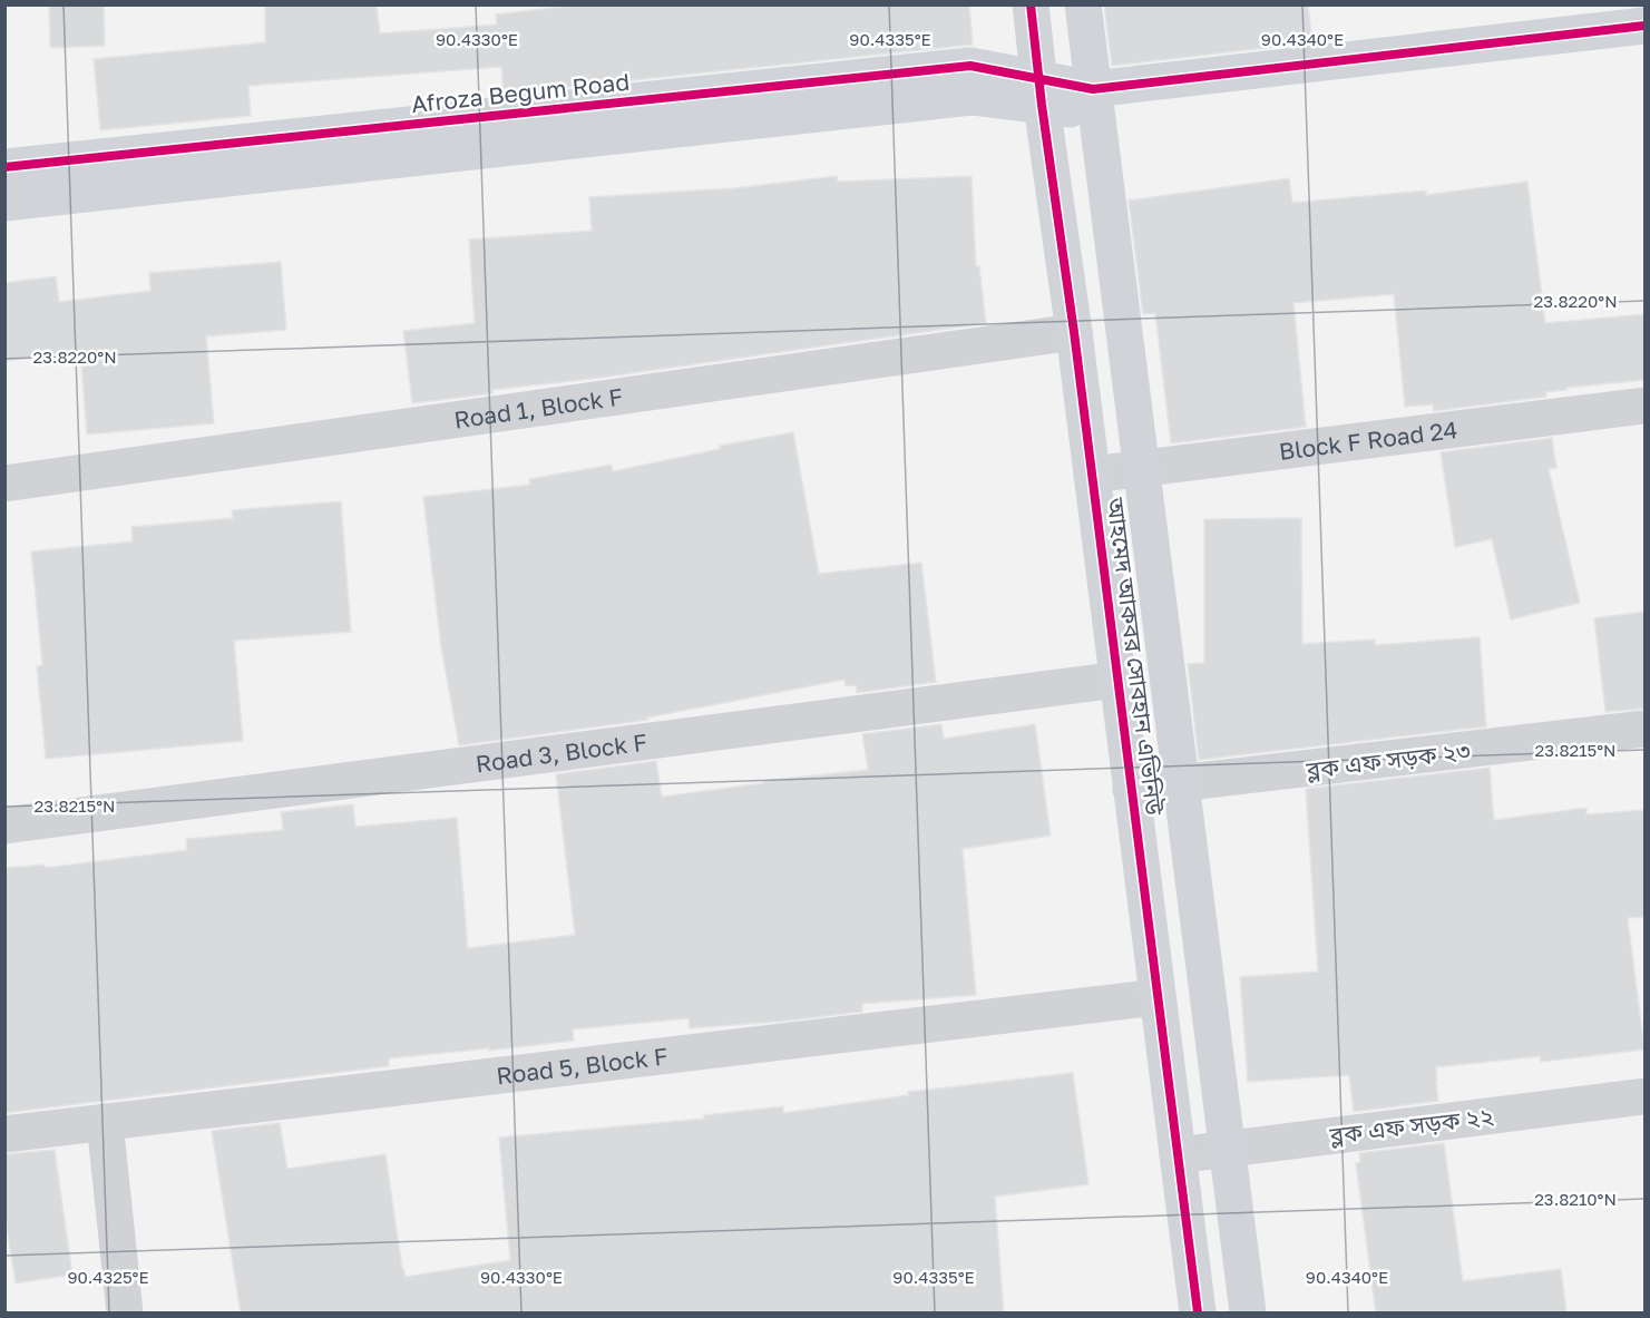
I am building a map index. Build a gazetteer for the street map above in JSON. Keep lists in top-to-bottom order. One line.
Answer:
{"streets":{"street":["Afroza Begum Road","Road 1, Block F","Block F Road 24","আহমেদ আকবর সোবহান এভিনিউ","Road 3, Block F","ব্লক এফ সড়ক ২৩","Road 5, Block F","ব্লক এফ সড়ক ২২"]},"crossings":[["Afroza Begum Road","আহমেদ আকবর সোবহান এভিনিউ"],["Road 1, Block F","আহমেদ আকবর সোবহান এভিনিউ"],["Block F Road 24","আহমেদ আকবর সোবহান এভিনিউ"],["আহমেদ আকবর সোবহান এভিনিউ","Road 3, Block F"],["আহমেদ আকবর সোবহান এভিনিউ","ব্লক এফ সড়ক ২৩"],["আহমেদ আকবর সোবহান এভিনিউ","Road 5, Block F"],["আহমেদ আকবর সোবহান এভিনিউ","ব্লক এফ সড়ক ২২"]],"coordinates":["90.4330°E","90.4335°E","90.4340°E","23.8220°N","23.8215°N","23.8210°N","90.4325°E"]}
